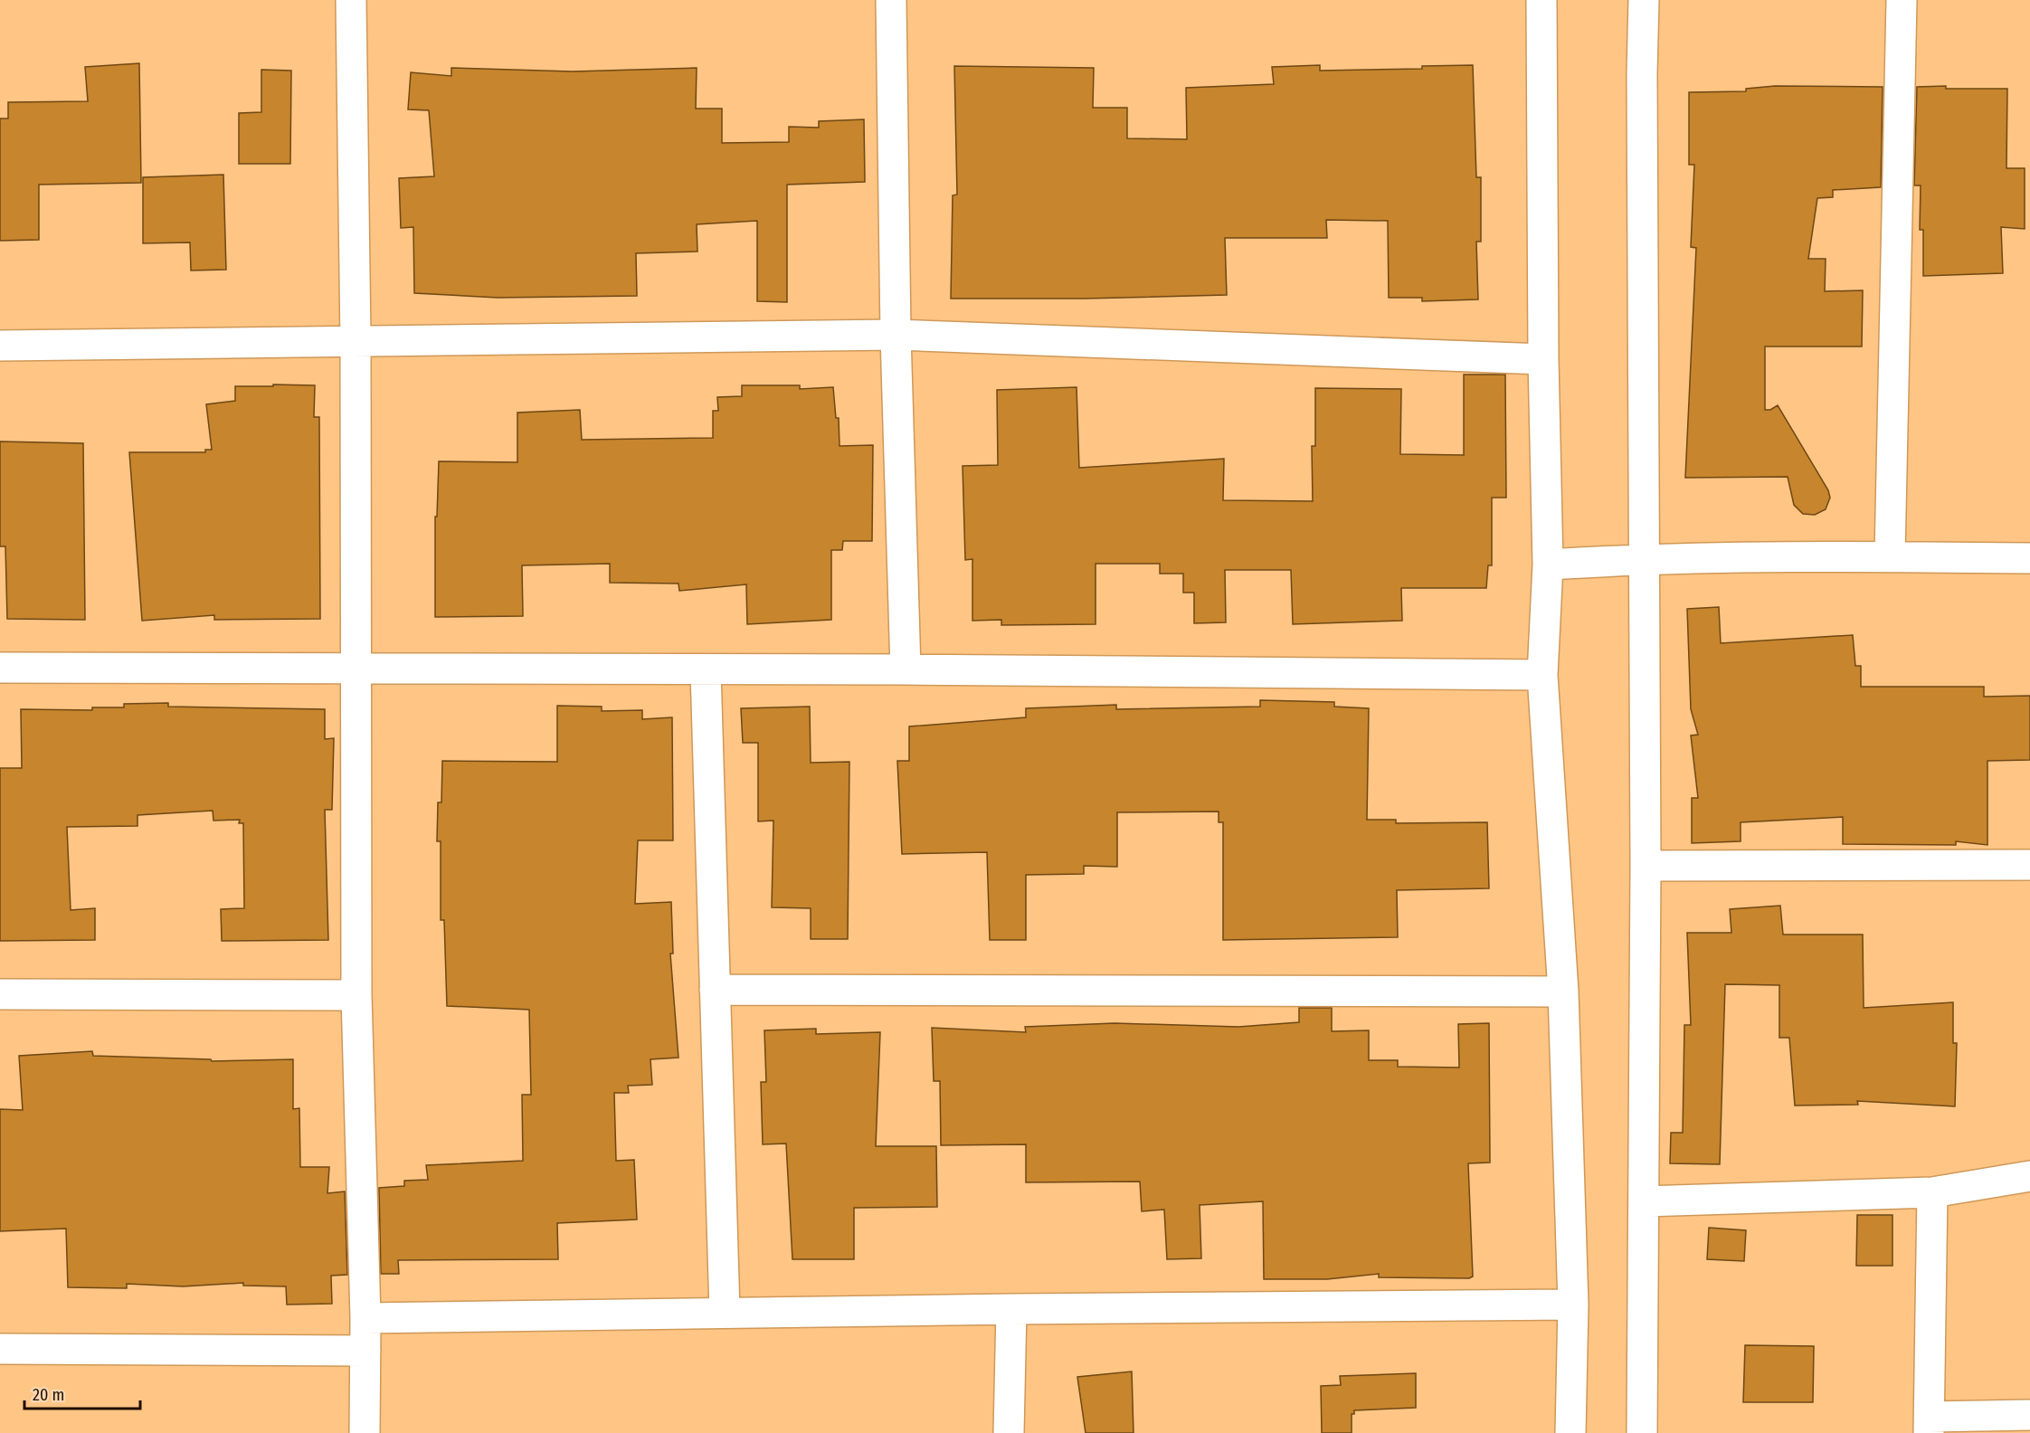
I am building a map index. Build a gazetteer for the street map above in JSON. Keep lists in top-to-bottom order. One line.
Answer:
{"scale_bar":"20 m"}
